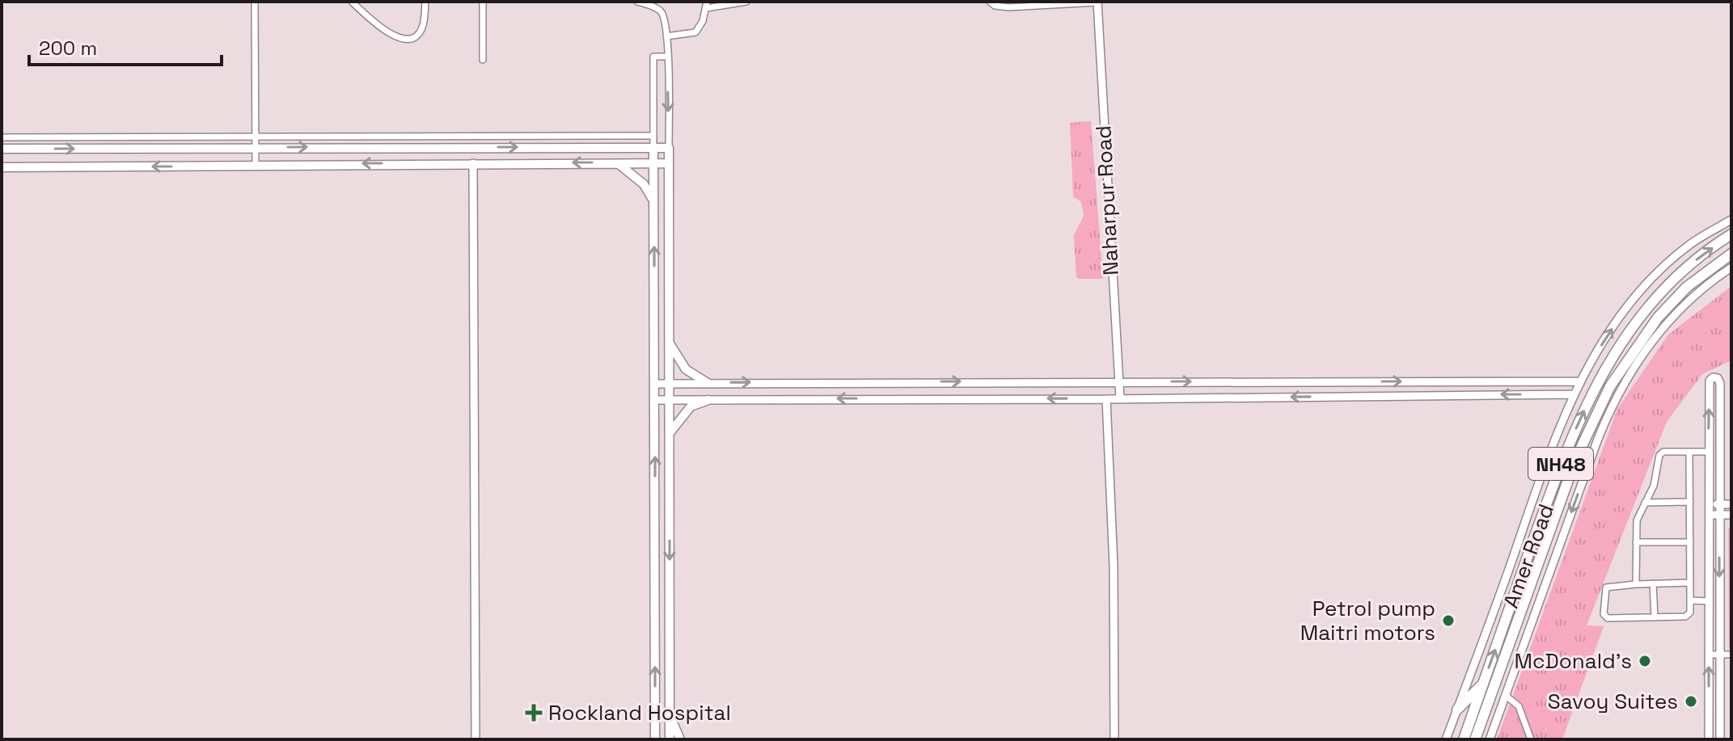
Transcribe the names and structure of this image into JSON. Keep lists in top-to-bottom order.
{
  "streets": {
    "highway": ["NH48", "Amer Road"],
    "street": ["Naharpur Road"]
  },
  "places": {
    "other": ["Petrol pump Maitri motors", "McDonald's", "Savoy Suites"],
    "health": ["Rockland Hospital"]
  },
  "scale_bar": "200 m"
}
